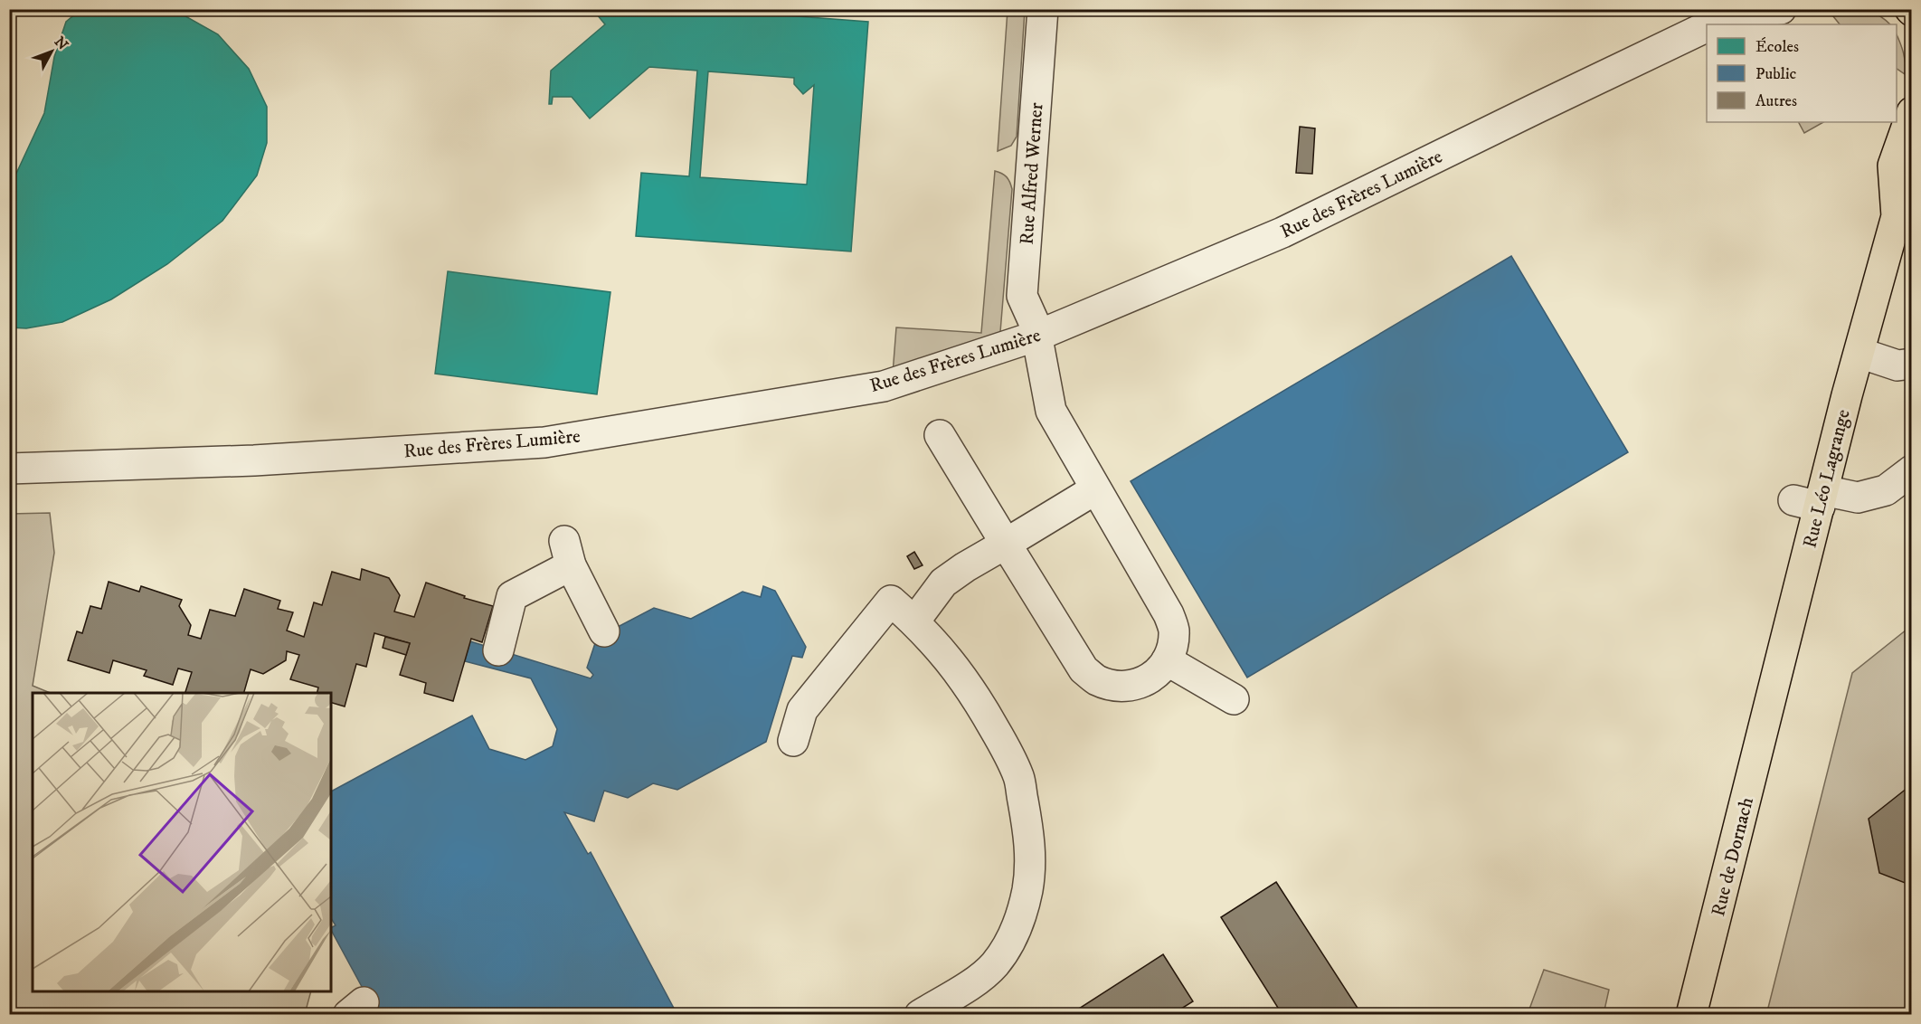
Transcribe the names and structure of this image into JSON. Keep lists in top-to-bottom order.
{
  "streets": {
    "main road": ["Rue Léo Lagrange", "Rue de Dornach"],
    "street": ["Rue Alfred Werner", "Rue des Frères Lumière"]
  },
  "crossings": [
    ["Rue Alfred Werner", "Rue des Frères Lumière"],
    ["Rue Léo Lagrange", "Rue de Dornach"]
  ],
  "legend": ["Écoles", "Public", "Autres"],
  "north": "top right"
}
